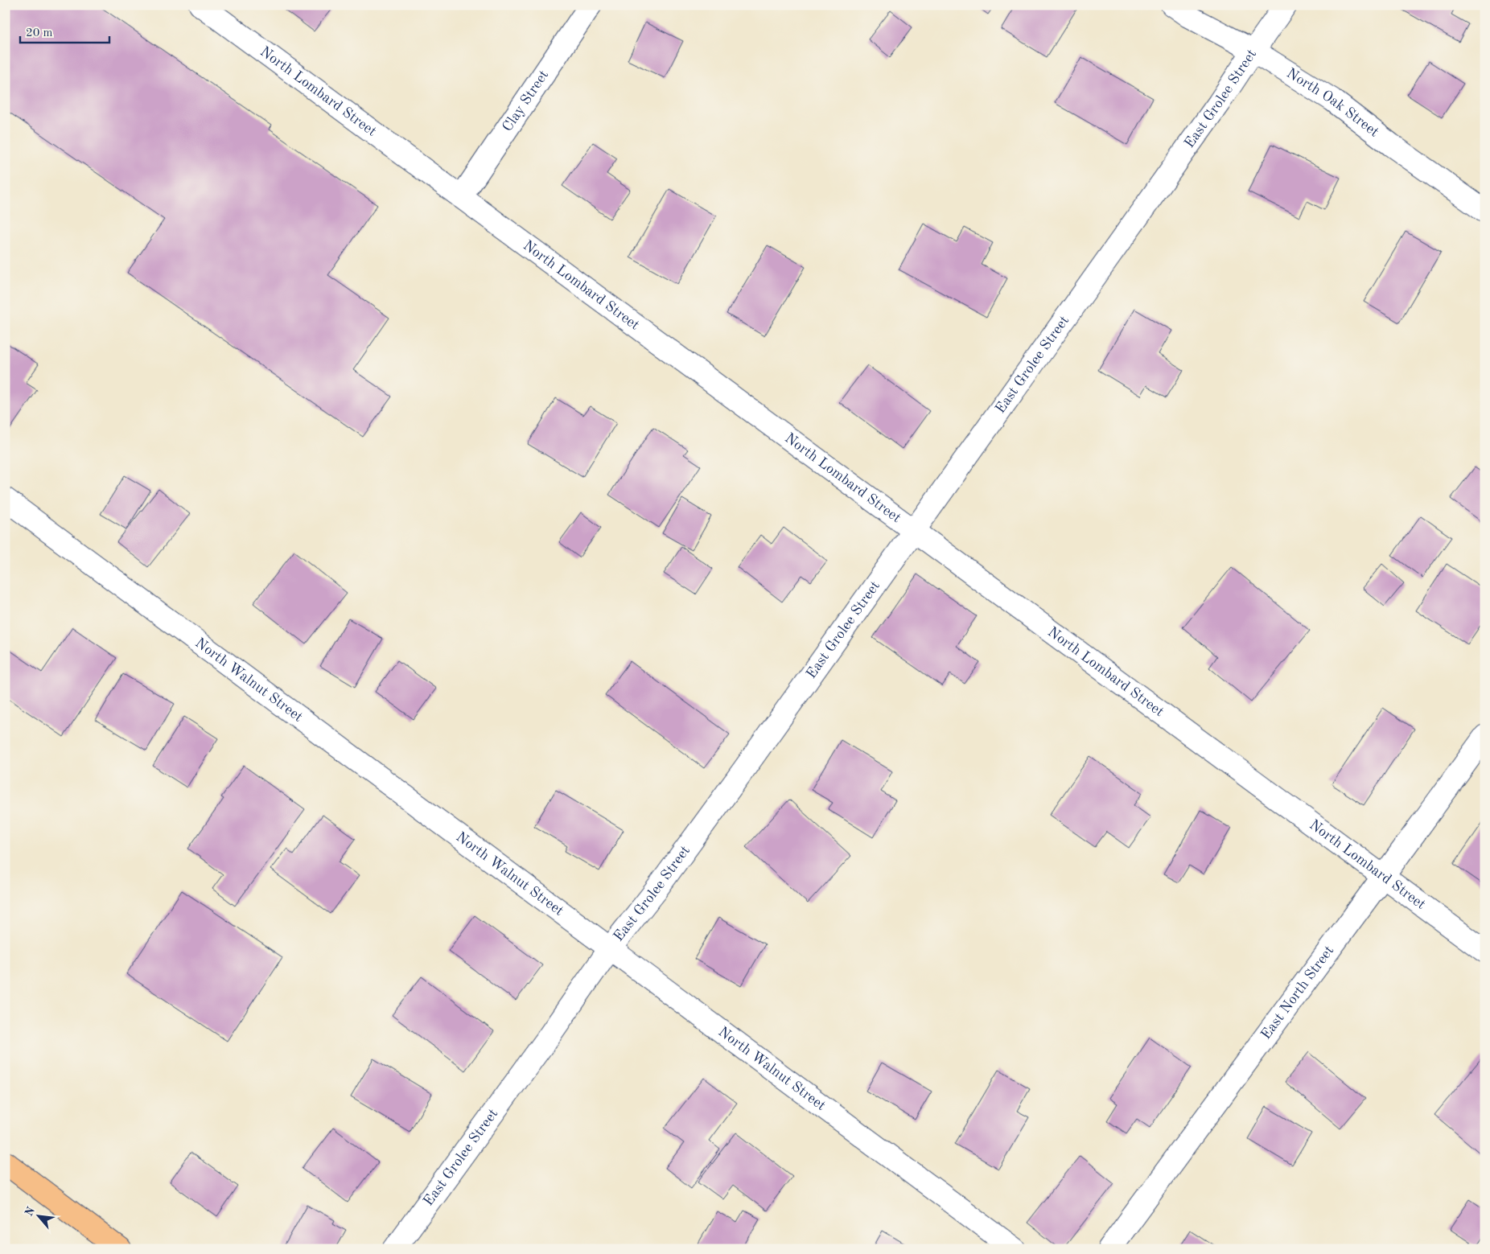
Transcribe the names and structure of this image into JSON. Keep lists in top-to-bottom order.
{
  "streets": {
    "street": [
      "North Lombard Street",
      "East Grolee Street",
      "Clay Street",
      "North Oak Street",
      "North Walnut Street",
      "East North Street"
    ]
  },
  "crossings": [
    ["North Lombard Street", "East Grolee Street"],
    ["North Lombard Street", "Clay Street"],
    ["North Lombard Street", "East North Street"],
    ["East Grolee Street", "North Oak Street"],
    ["East Grolee Street", "North Walnut Street"]
  ],
  "scale_bar": "20 m",
  "north": "top left"
}
